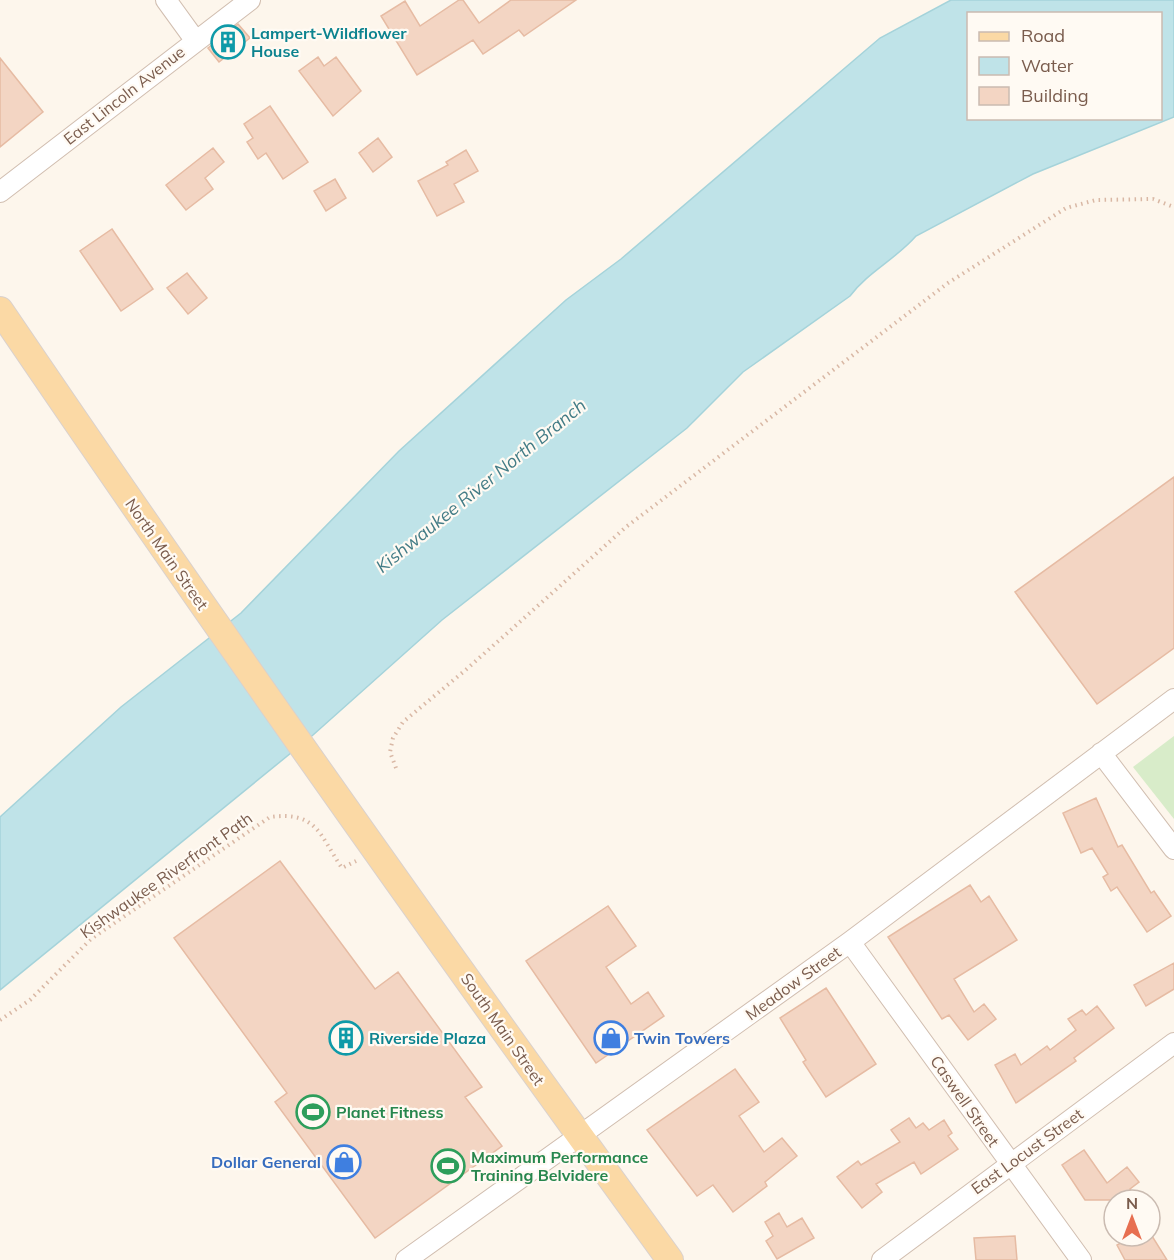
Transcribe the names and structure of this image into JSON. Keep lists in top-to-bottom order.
{
  "streets": {
    "main road": ["North Main Street", "South Main Street"],
    "street": [
      "East Lincoln Avenue",
      "Meadow Street",
      "Caswell Street",
      "East Locust Street"
    ],
    "path": ["Kishwaukee Riverfront Path"]
  },
  "crossings": [
    ["North Main Street", "South Main Street"],
    ["Kishwaukee Riverfront Path", "South Main Street"],
    ["Meadow Street", "South Main Street"],
    ["Meadow Street", "Caswell Street"],
    ["Caswell Street", "East Locust Street"]
  ],
  "water": ["Kishwaukee River North Branch"],
  "places": {
    "building": ["Lampert-Wildflower House", "Riverside Plaza"],
    "shop": ["Twin Towers", "Dollar General"],
    "sports": ["Planet Fitness", "Maximum Performance Training Belvidere"]
  },
  "legend": ["Road", "Water", "Building"],
  "north": "top"
}
